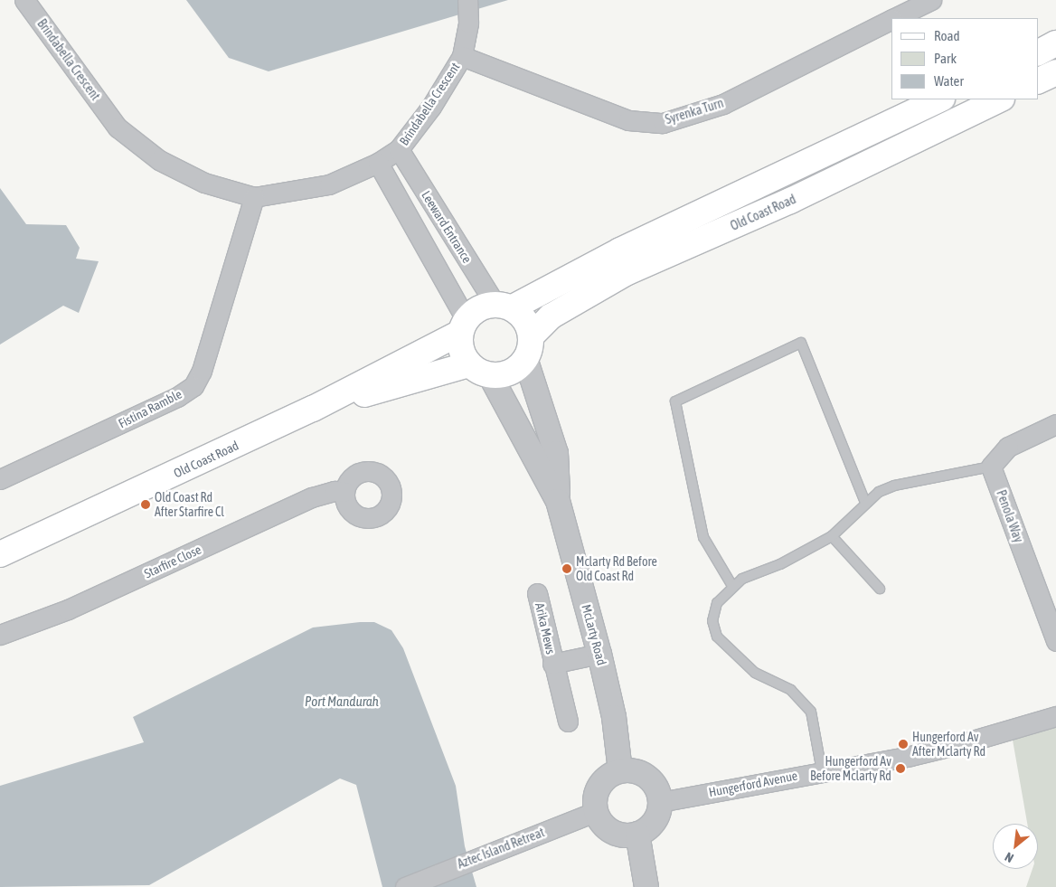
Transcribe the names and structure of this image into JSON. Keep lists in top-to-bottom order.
{
  "streets": {
    "main road": ["Old Coast Road"],
    "street": [
      "Brindabella Crescent",
      "Syrenka Turn",
      "Leeward Entrance",
      "Fistina Ramble",
      "Penola Way",
      "Starfire Close",
      "Arika Mews",
      "McLarty Road",
      "Hungerford Avenue",
      "Aztec Island Retreat"
    ]
  },
  "crossings": [
    ["Brindabella Crescent", "Syrenka Turn"],
    ["Brindabella Crescent", "Leeward Entrance"],
    ["Brindabella Crescent", "Fistina Ramble"],
    ["Old Coast Road", "Leeward Entrance"],
    ["Old Coast Road", "McLarty Road"],
    ["Leeward Entrance", "McLarty Road"],
    ["Arika Mews", "McLarty Road"],
    ["McLarty Road", "Hungerford Avenue"],
    ["McLarty Road", "Aztec Island Retreat"],
    ["Hungerford Avenue", "Aztec Island Retreat"]
  ],
  "water": ["Port Mandurah"],
  "places": [
    "Old Coast Rd After Starfire Cl",
    "Mclarty Rd Before Old Coast Rd",
    "Hungerford Av After Mclarty Rd",
    "Hungerford Av Before Mclarty Rd"
  ],
  "legend": ["Road", "Park", "Water"],
  "north": "bottom left"
}
